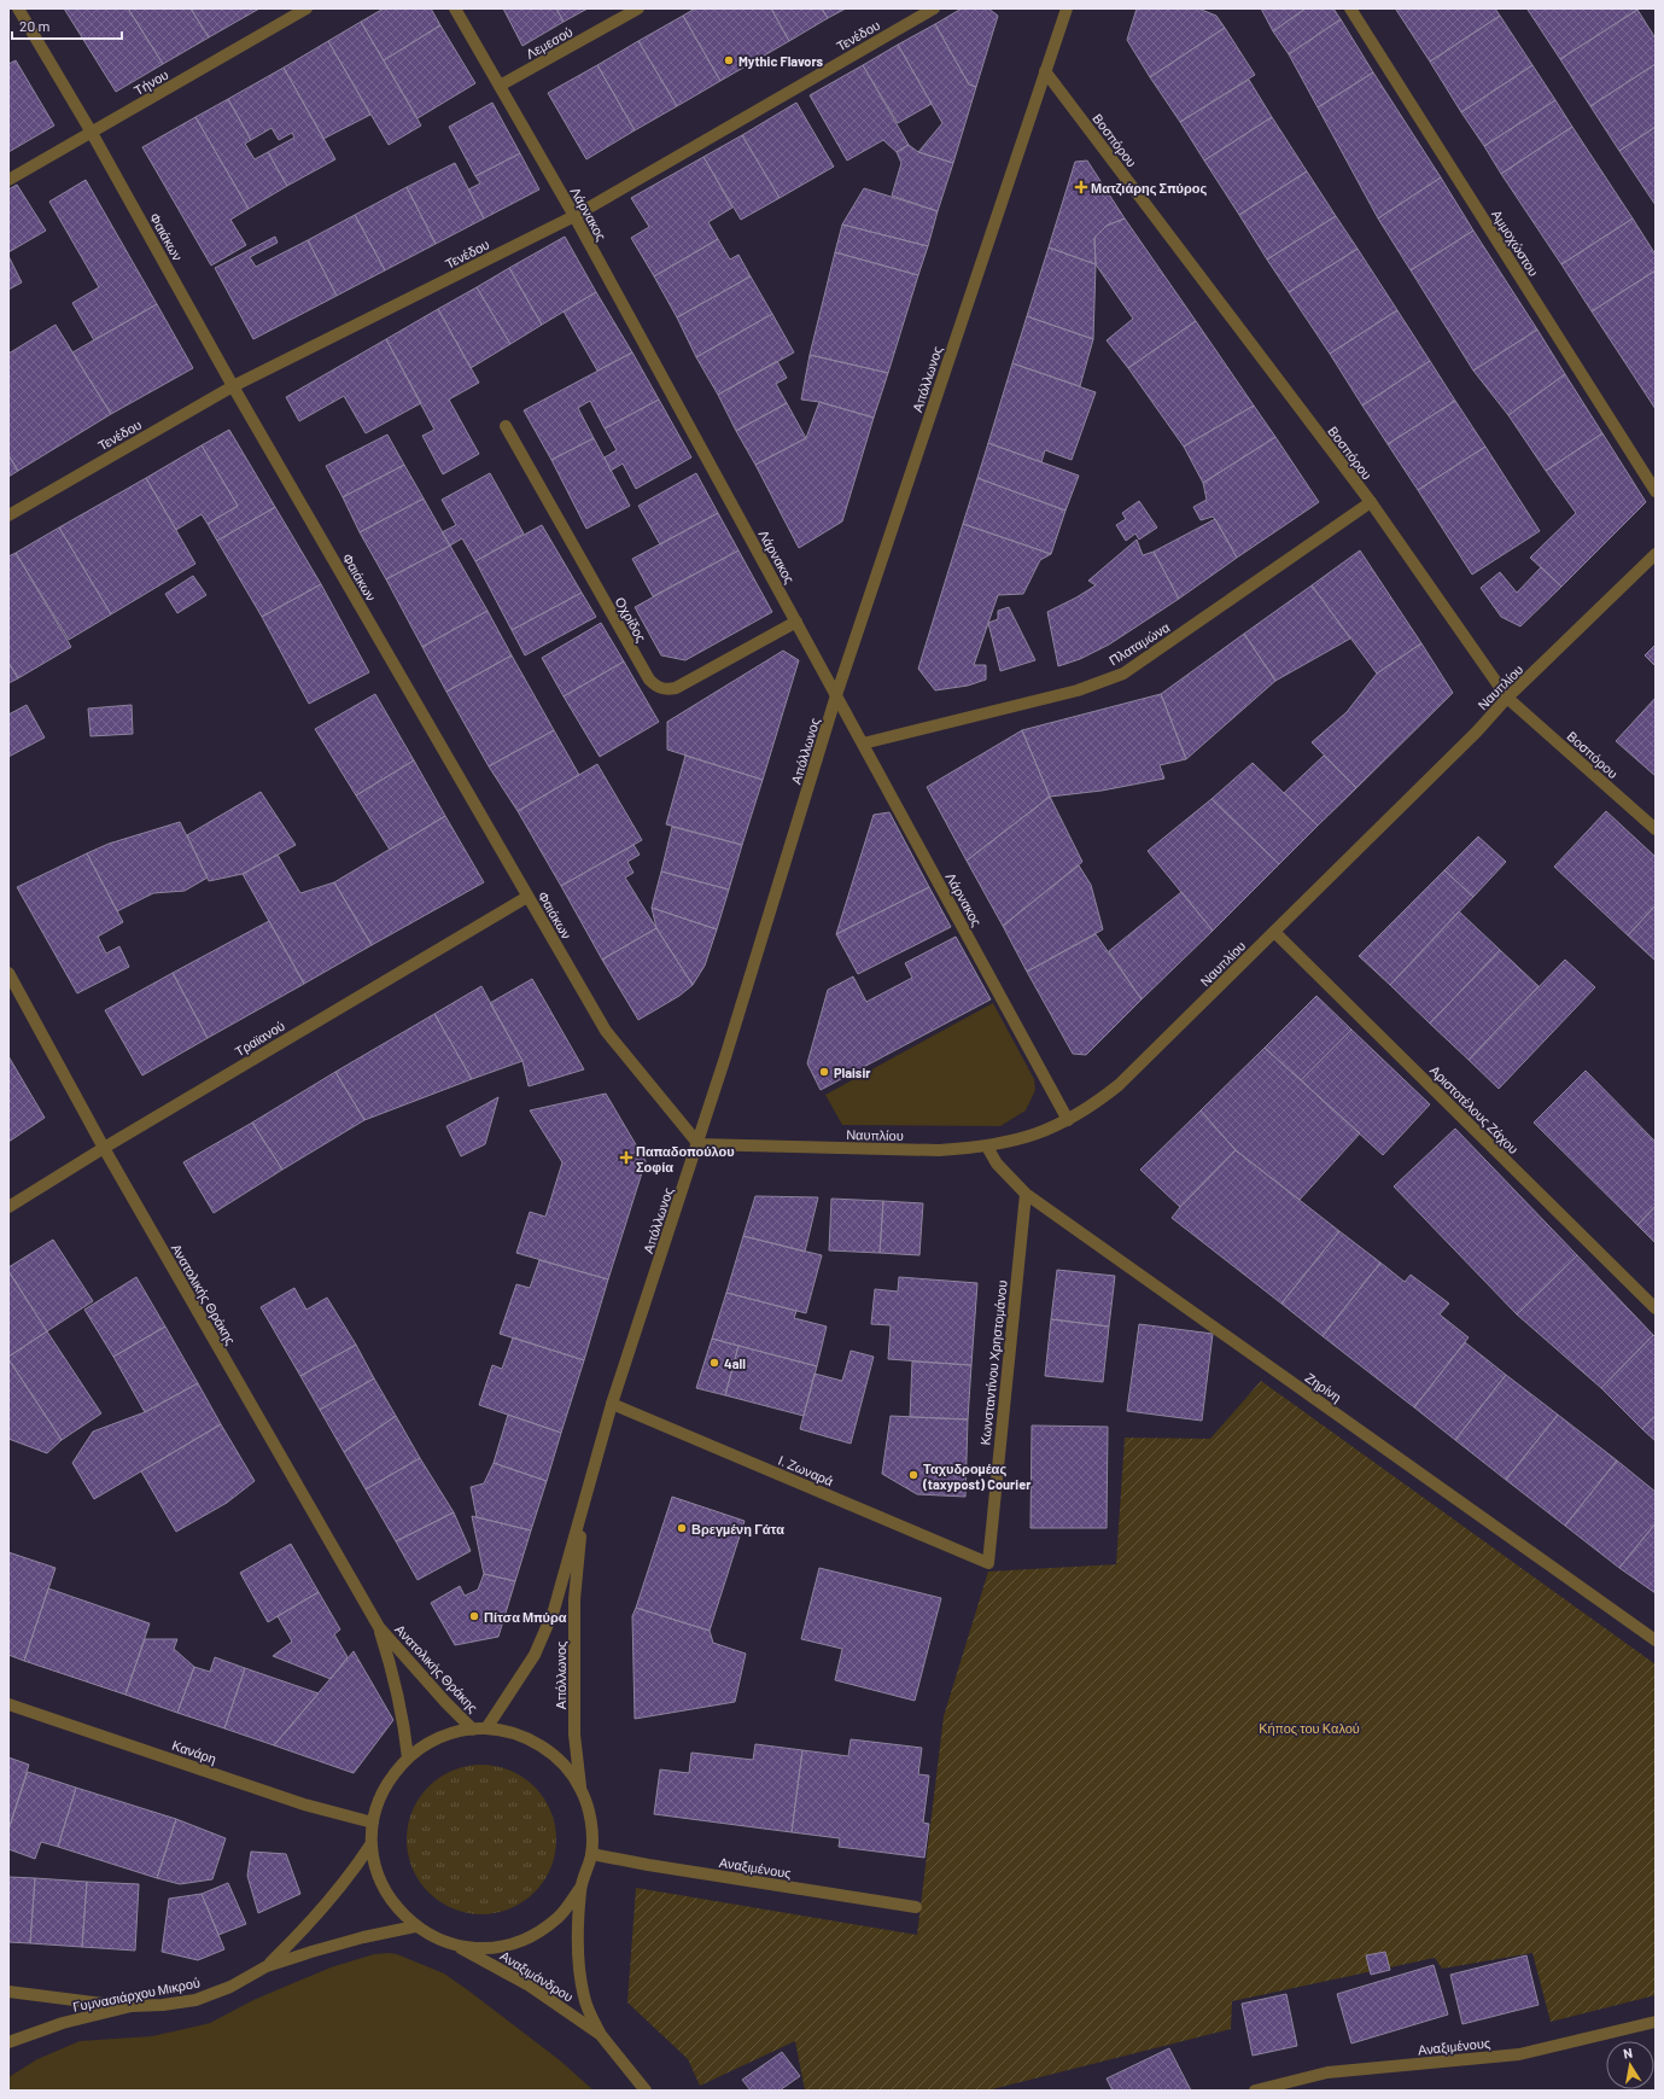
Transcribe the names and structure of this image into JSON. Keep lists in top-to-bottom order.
{
  "streets": {
    "street": [
      "Τενέδου",
      "Λεμεσού",
      "Τήνου",
      "Βοσπόρου",
      "Λάρνακος",
      "Φαιάκων",
      "Αμμοχώστου",
      "Απόλλωνος",
      "Οχρίδος",
      "Πλαταμώνα",
      "Ναυπλίου",
      "Τραϊανού",
      "Αριστοτέλους Ζάχου",
      "Ανατολικής Θράκης",
      "Κωνσταντίνου Χρηστομάνου",
      "Ζηρίνη",
      "Ι. Ζωναρά",
      "Κανάρη",
      "Αναξιμένους",
      "Αναξιμάνδρου",
      "Γυμνασιάρχου Μικρού"
    ]
  },
  "crossings": [
    ["Τενέδου", "Λάρνακος"],
    ["Τενέδου", "Φαιάκων"],
    ["Λεμεσού", "Λάρνακος"],
    ["Τήνου", "Φαιάκων"],
    ["Βοσπόρου", "Απόλλωνος"],
    ["Βοσπόρου", "Πλαταμώνα"],
    ["Βοσπόρου", "Ναυπλίου"],
    ["Λάρνακος", "Απόλλωνος"],
    ["Λάρνακος", "Οχρίδος"],
    ["Λάρνακος", "Πλαταμώνα"],
    ["Λάρνακος", "Ναυπλίου"],
    ["Φαιάκων", "Απόλλωνος"],
    ["Φαιάκων", "Ναυπλίου"],
    ["Φαιάκων", "Τραϊανού"],
    ["Απόλλωνος", "Ναυπλίου"],
    ["Απόλλωνος", "Ι. Ζωναρά"],
    ["Ναυπλίου", "Αριστοτέλους Ζάχου"],
    ["Ναυπλίου", "Ζηρίνη"],
    ["Τραϊανού", "Ανατολικής Θράκης"],
    ["Κωνσταντίνου Χρηστομάνου", "Ζηρίνη"],
    ["Κωνσταντίνου Χρηστομάνου", "Ι. Ζωναρά"]
  ],
  "parks": ["Κήπος του Καλού"],
  "places": {
    "other": [
      "Mythic Flavors",
      "Plaisir",
      "4all",
      "Ταχυδρομέας (taxypost) Courier",
      "Βρεγμένη Γάτα",
      "Πίτσα Μπύρα"
    ],
    "health": ["Ματζιάρης Σπύρος", "Παπαδοπούλου Σοφία"]
  },
  "scale_bar": "20 m",
  "north": "top"
}
